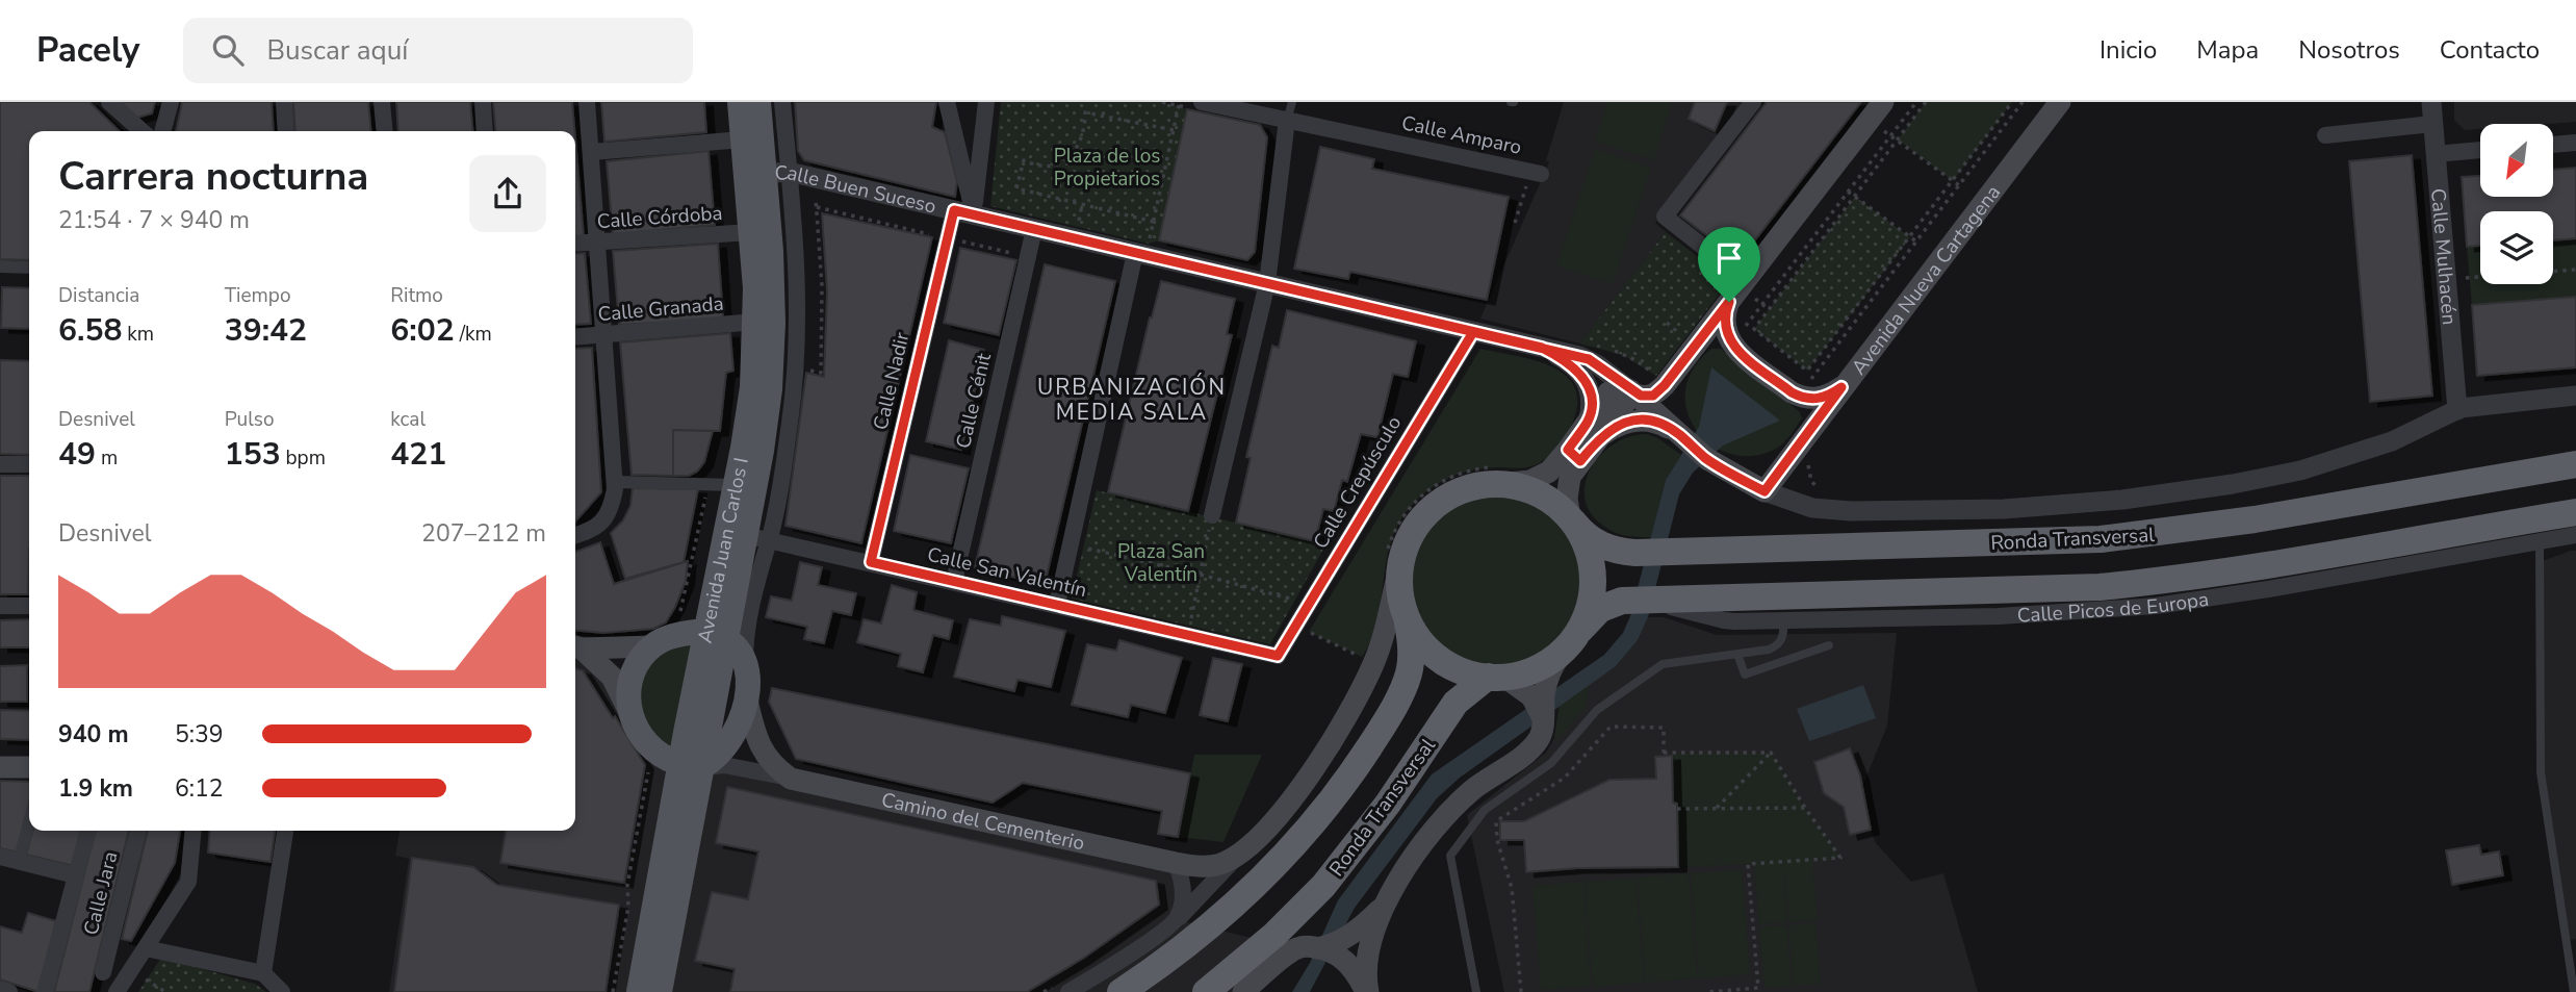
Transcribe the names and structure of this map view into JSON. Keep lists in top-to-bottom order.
{
  "streets": {
    "highway": ["Ronda Transversal"],
    "main road": ["Avenida Nueva Cartagena", "Avenida Juan Carlos I", "Camino del Cementerio"],
    "street": [
      "Calle Amparo",
      "Calle Buen Suceso",
      "Calle Córdoba",
      "Calle Mulhacén",
      "Calle Granada",
      "Calle Nadir",
      "Calle Cénit",
      "Calle Crepúsculo",
      "Calle San Valentín",
      "Calle Picos de Europa",
      "Calle Jara"
    ]
  },
  "crossings": [
    ["Calle Buen Suceso", "Calle Nadir"],
    ["Calle Buen Suceso", "Calle Cénit"],
    ["Calle Buen Suceso", "Calle Crepúsculo"],
    ["Calle Buen Suceso", "Avenida Juan Carlos I"],
    ["Calle Córdoba", "Avenida Juan Carlos I"],
    ["Calle Granada", "Avenida Juan Carlos I"],
    ["Calle Nadir", "Calle San Valentín"],
    ["Calle Cénit", "Calle San Valentín"],
    ["Calle Crepúsculo", "Calle San Valentín"],
    ["Avenida Juan Carlos I", "Calle San Valentín"],
    ["Avenida Juan Carlos I", "Camino del Cementerio"]
  ],
  "districts": ["URBANIZACIÓN MEDIA SALA"],
  "parks": ["Plaza de los Propietarios", "Plaza San Valentín"],
  "north": "bottom left",
  "page": {
    "header": "Pacely",
    "search": "Buscar aquí",
    "nav": [
      "Inicio",
      "Mapa",
      "Nosotros",
      "Contacto"
    ],
    "heading": ["Carrera nocturna", "21:54 · 7 × 940 m"],
    "stats": [
      ["Distancia", "6.58 km"],
      ["Tiempo", "39:42"],
      ["Ritmo", "6:02 /km"],
      ["Desnivel", "49 m"],
      ["Pulso", "153 bpm"],
      ["kcal", "421"]
    ],
    "chart": ["Desnivel", "207–212 m"],
    "list": [
      {
        "name": "940 m",
        "note": "5:39"
      },
      {
        "name": "1.9 km",
        "note": "6:12"
      }
    ]
  }
}
